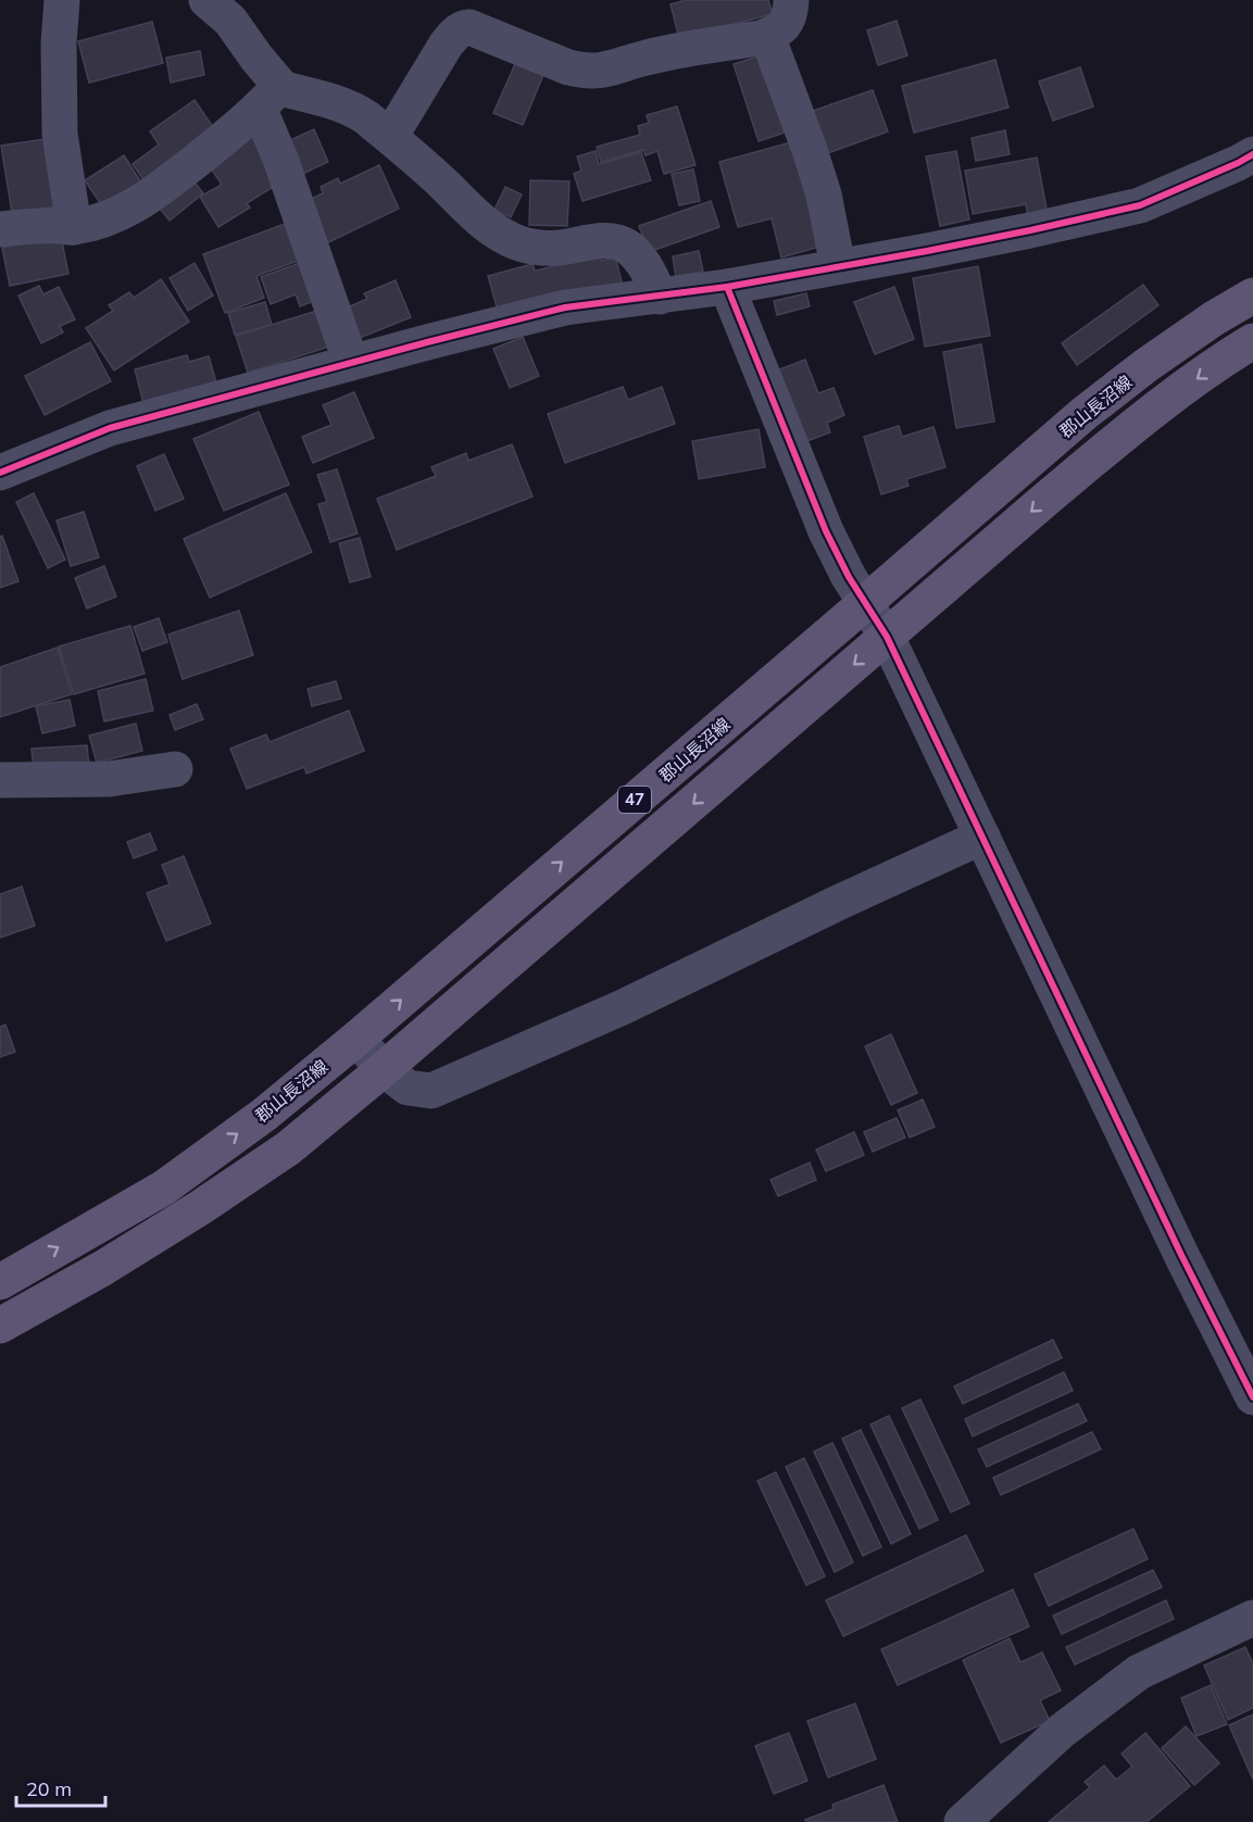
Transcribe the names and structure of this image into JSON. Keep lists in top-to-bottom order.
{
  "streets": {
    "main road": ["郡山長沼線", "47"]
  },
  "scale_bar": "20 m"
}
